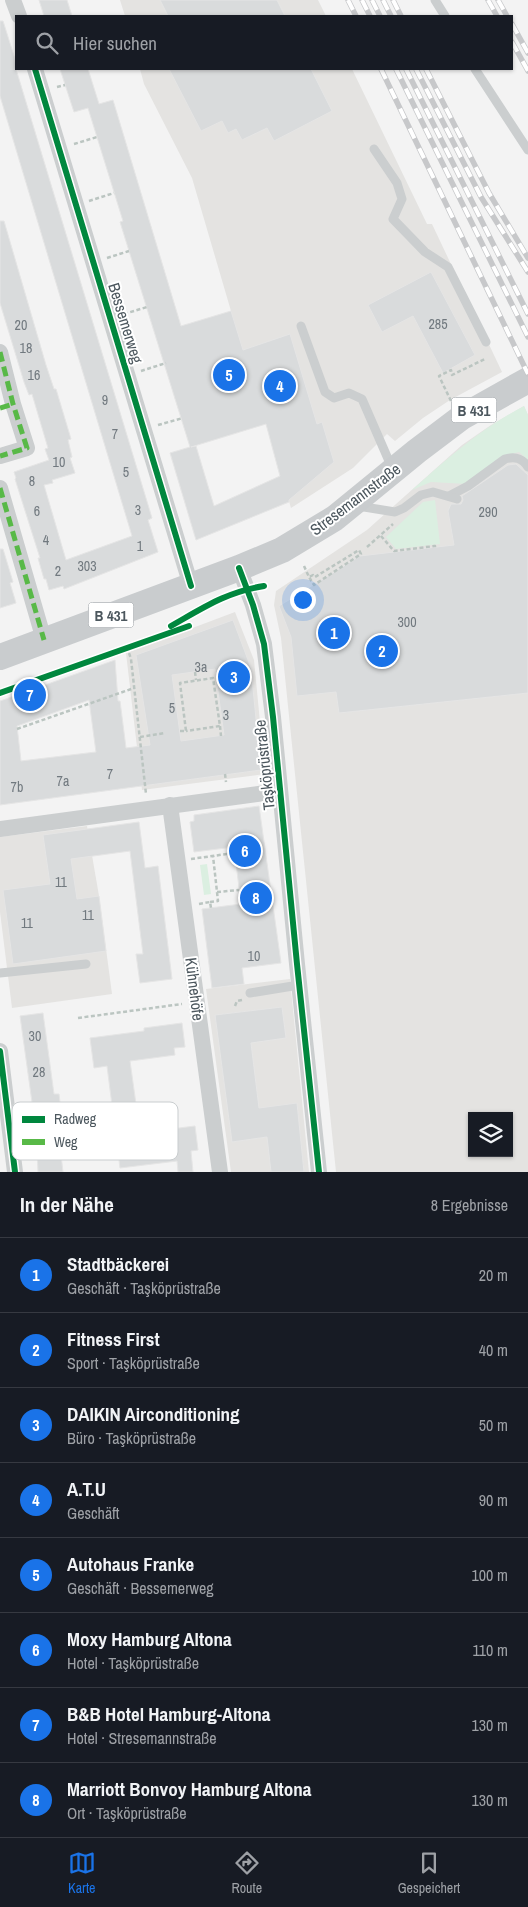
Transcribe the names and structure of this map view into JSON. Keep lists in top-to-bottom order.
{
  "streets": {
    "main road": ["B 431", "Stresemannstraße"],
    "street": ["Bessemerweg", "Taşköprüstraße", "Kühnehöfe"]
  },
  "crossings": [
    ["Bessemerweg", "Stresemannstraße"],
    ["Stresemannstraße", "Taşköprüstraße"]
  ],
  "house_numbers": [
    "285",
    "20",
    "18",
    "16",
    "9",
    "7",
    "10",
    "5",
    "8",
    "3",
    "6",
    "290",
    "4",
    "1",
    "303",
    "2",
    "300",
    "3a",
    "5",
    "3",
    "7",
    "7a",
    "7b",
    "11",
    "11",
    "11",
    "10",
    "30",
    "28"
  ],
  "legend": ["Radweg", "Weg"],
  "page": {
    "search": "Hier suchen",
    "pins": [
      "5",
      "4",
      "1",
      "2",
      "3",
      "7",
      "6",
      "8"
    ],
    "heading": ["In der Nähe", "8 Ergebnisse"],
    "list": [
      {
        "mark": "1",
        "name": "Stadtbäckerei",
        "note": "Geschäft · Taşköprüstraße",
        "value": "20 m"
      },
      {
        "mark": "2",
        "name": "Fitness First",
        "note": "Sport · Taşköprüstraße",
        "value": "40 m"
      },
      {
        "mark": "3",
        "name": "DAIKIN Airconditioning",
        "note": "Büro · Taşköprüstraße",
        "value": "50 m"
      },
      {
        "mark": "4",
        "name": "A.T.U",
        "note": "Geschäft",
        "value": "90 m"
      },
      {
        "mark": "5",
        "name": "Autohaus Franke",
        "note": "Geschäft · Bessemerweg",
        "value": "100 m"
      },
      {
        "mark": "6",
        "name": "Moxy Hamburg Altona",
        "note": "Hotel · Taşköprüstraße",
        "value": "110 m"
      },
      {
        "mark": "7",
        "name": "B&B Hotel Hamburg-Altona",
        "note": "Hotel · Stresemannstraße",
        "value": "130 m"
      },
      {
        "mark": "8",
        "name": "Marriott Bonvoy Hamburg Altona",
        "note": "Ort · Taşköprüstraße",
        "value": "130 m"
      }
    ],
    "nav": ["Karte", "Route", "Gespeichert"]
  }
}
